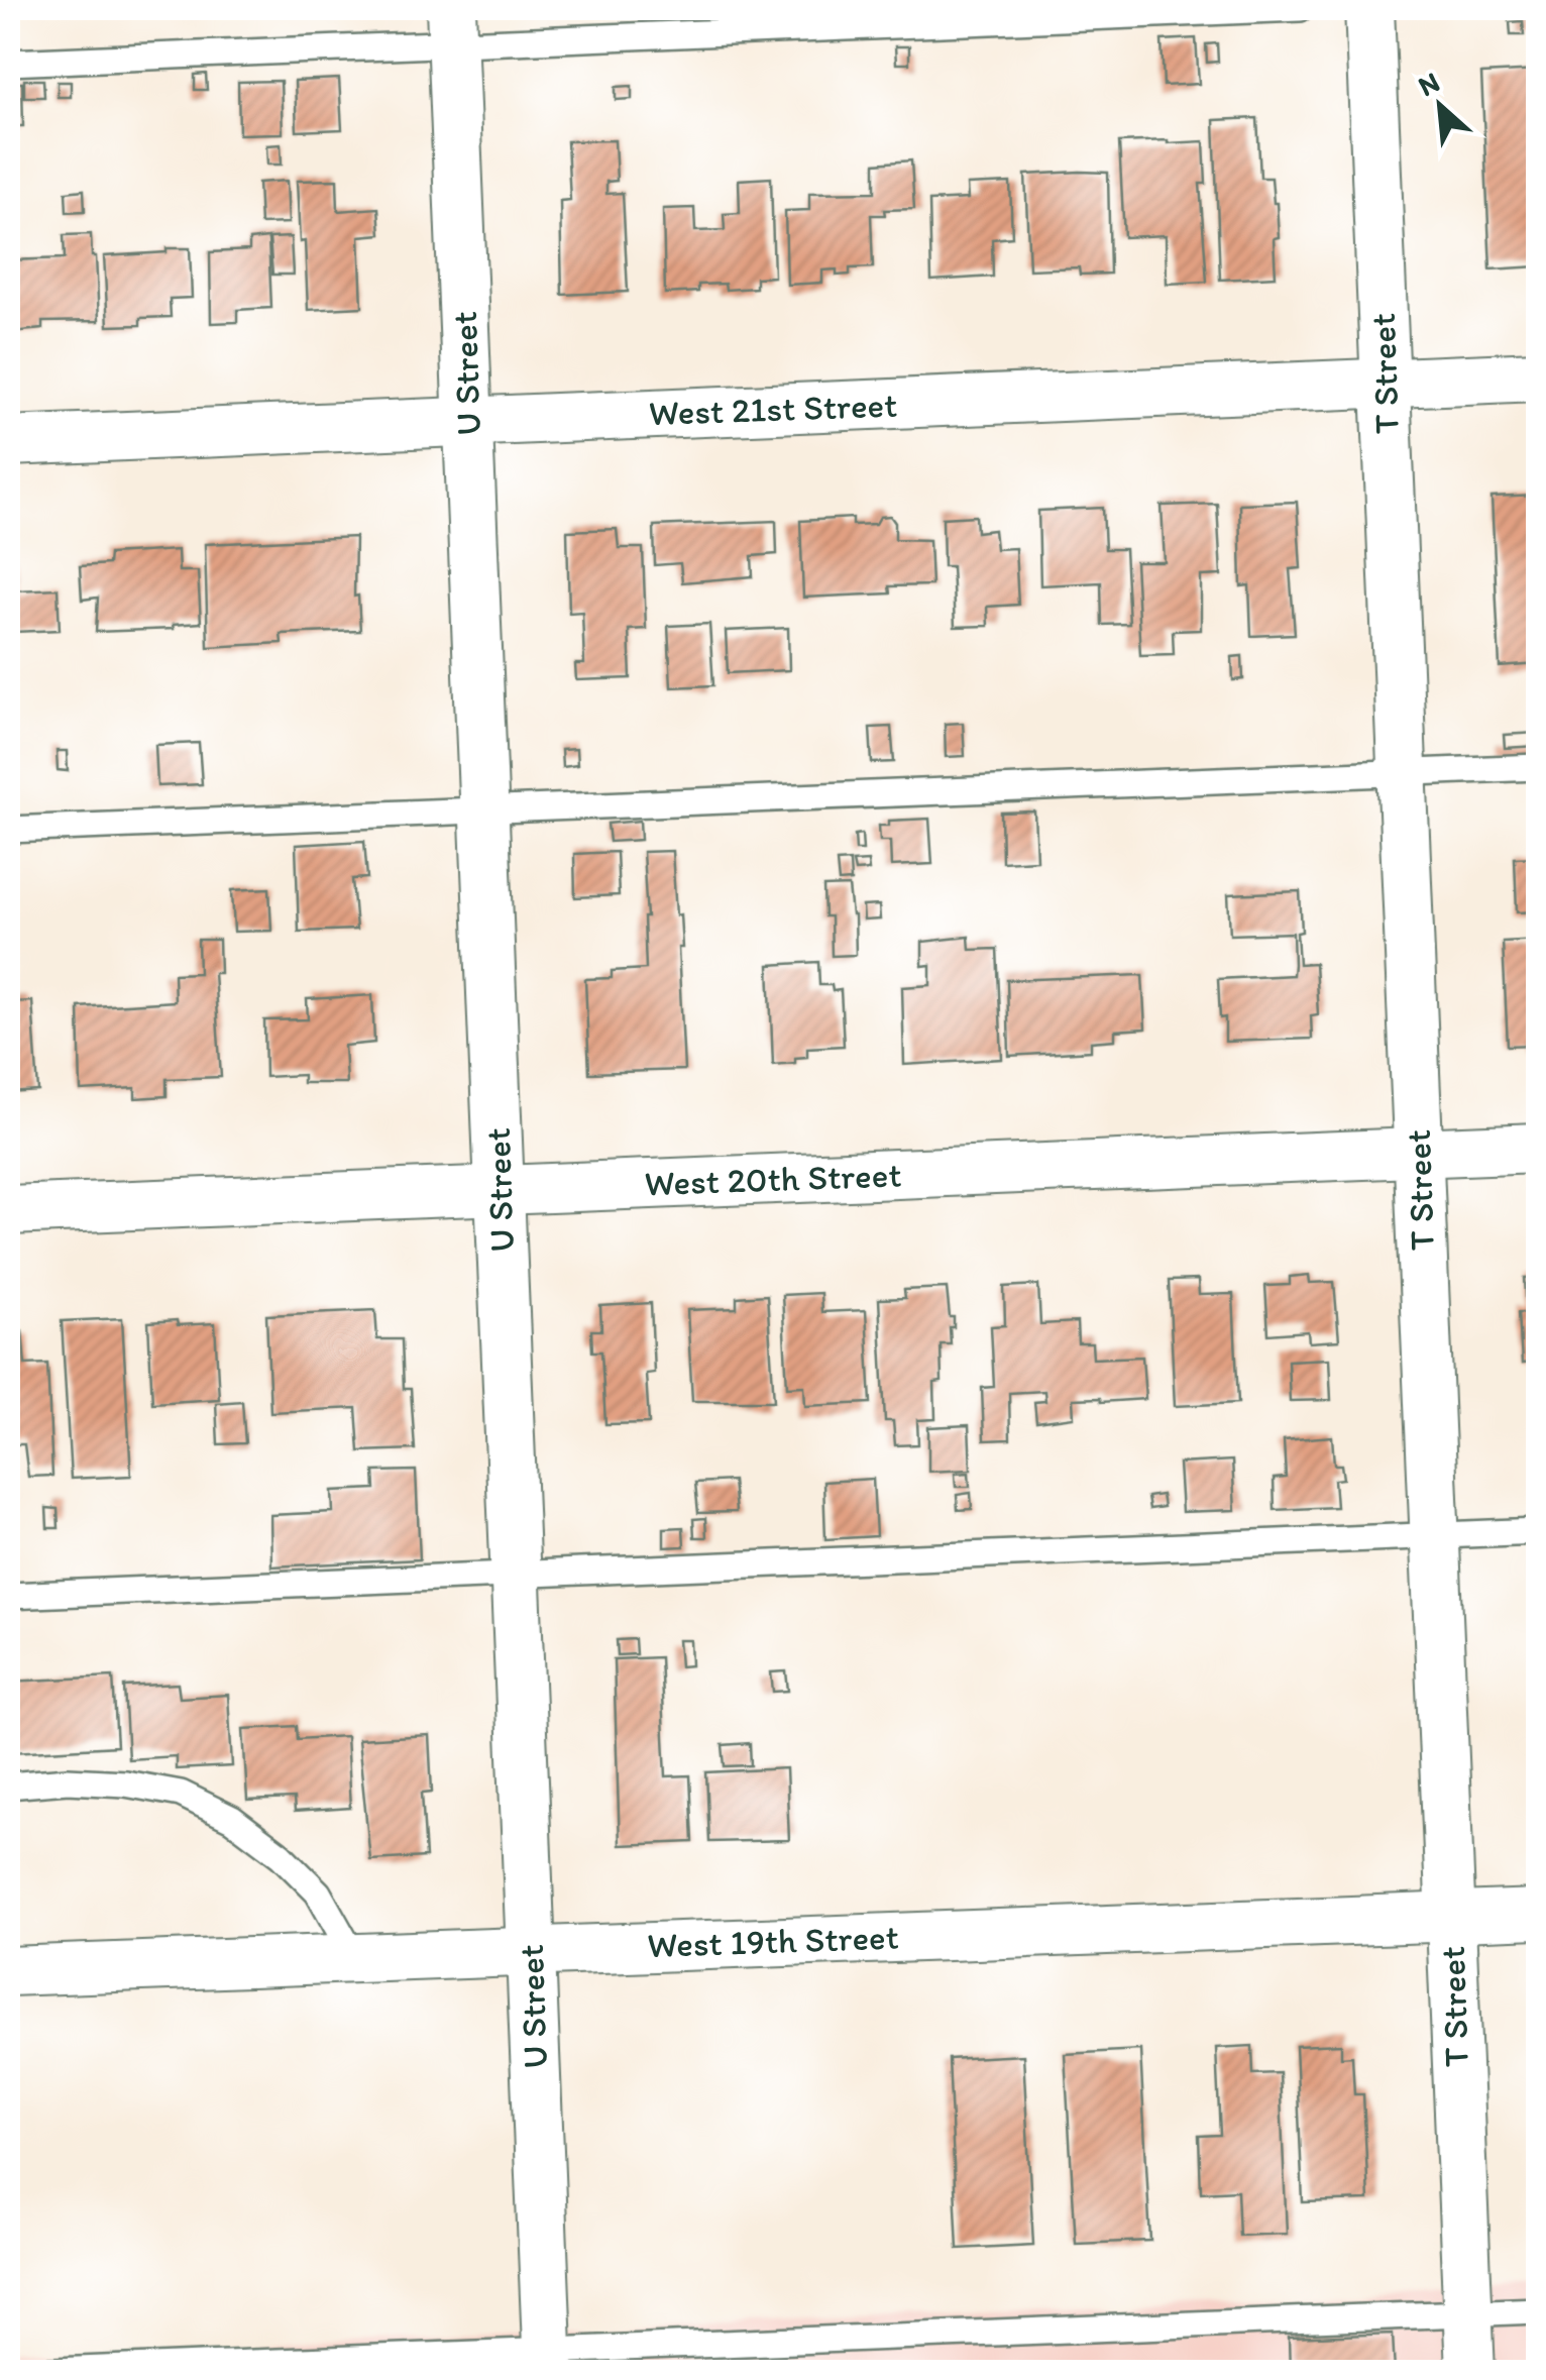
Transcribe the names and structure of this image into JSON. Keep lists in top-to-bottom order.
{
  "streets": {
    "street": [
      "U Street",
      "T Street",
      "West 21st Street",
      "West 20th Street",
      "West 19th Street"
    ]
  },
  "crossings": [
    ["U Street", "West 21st Street"],
    ["U Street", "West 20th Street"],
    ["U Street", "West 19th Street"],
    ["T Street", "West 21st Street"],
    ["T Street", "West 20th Street"],
    ["T Street", "West 19th Street"]
  ],
  "north": "top left"
}
